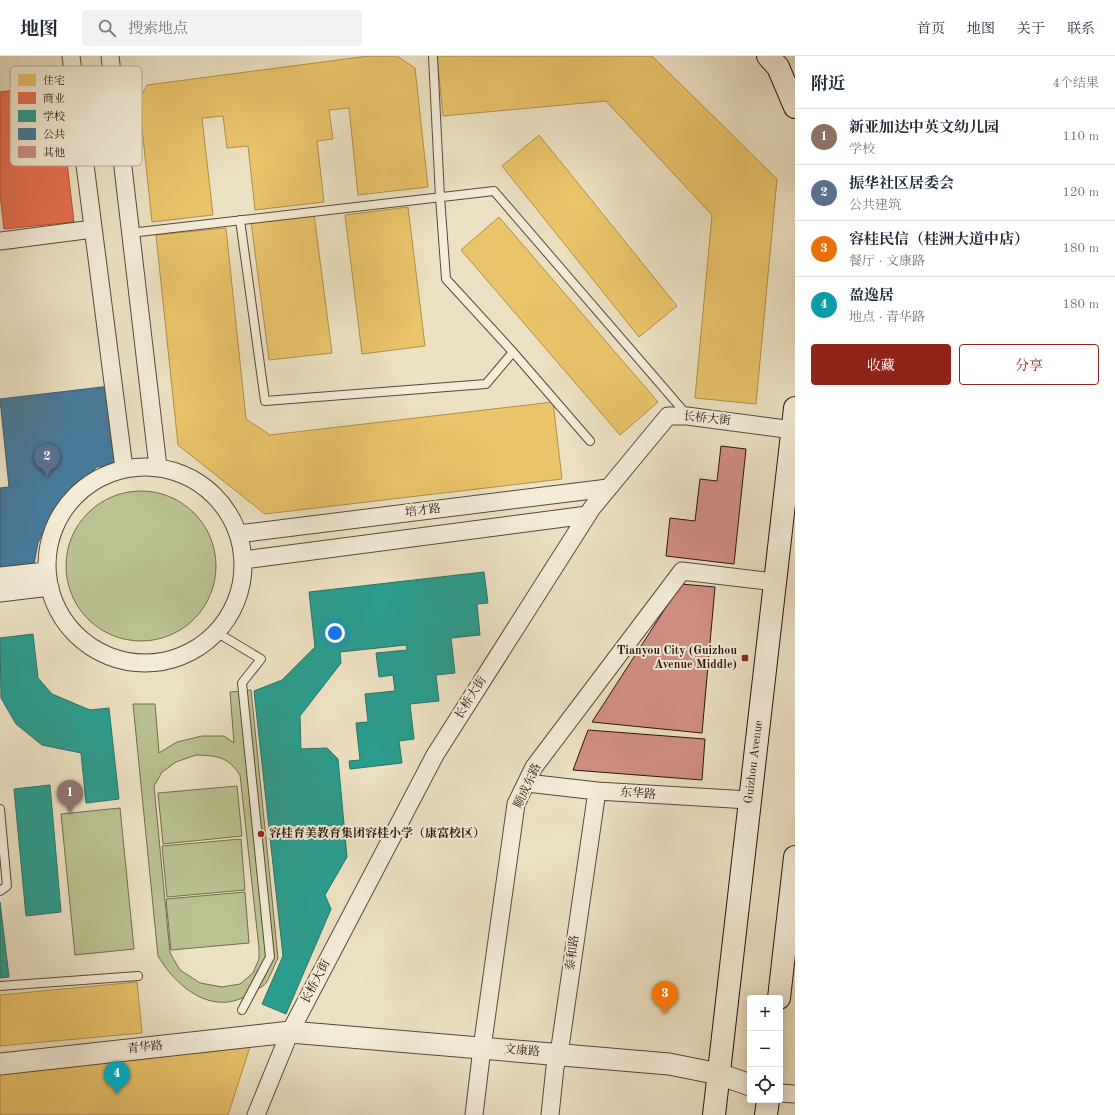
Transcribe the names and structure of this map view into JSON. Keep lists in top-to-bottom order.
{
  "streets": {
    "main road": ["Guizhou Avenue"],
    "street": [
      "长桥大街",
      "培才路",
      "顺成东路",
      "东华路",
      "泰和路",
      "青华路",
      "文康路"
    ]
  },
  "crossings": [
    ["长桥大街", "培才路"],
    ["长桥大街", "Guizhou Avenue"],
    ["长桥大街", "青华路"],
    ["长桥大街", "文康路"],
    ["Guizhou Avenue", "顺成东路"],
    ["Guizhou Avenue", "东华路"],
    ["Guizhou Avenue", "文康路"],
    ["顺成东路", "东华路"],
    ["顺成东路", "文康路"],
    ["东华路", "泰和路"],
    ["泰和路", "文康路"],
    ["青华路", "文康路"]
  ],
  "places": {
    "transit": ["Tianyou City (Guizhou Avenue Middle)"],
    "other": ["容桂育美教育集团容桂小学（康富校区）"]
  },
  "legend": [
    "住宅",
    "商业",
    "学校",
    "公共",
    "其他"
  ],
  "page": {
    "header": "地图",
    "search": "搜索地点",
    "nav": [
      "首页",
      "地图",
      "关于",
      "联系"
    ],
    "heading": ["附近", "4个结果"],
    "list": [
      {
        "mark": "1",
        "name": "新亚加达中英文幼儿园",
        "note": "学校",
        "value": "110 m"
      },
      {
        "mark": "2",
        "name": "振华社区居委会",
        "note": "公共建筑",
        "value": "120 m"
      },
      {
        "mark": "3",
        "name": "容桂民信（桂洲大道中店）",
        "note": "餐厅 · 文康路",
        "value": "180 m"
      },
      {
        "mark": "4",
        "name": "盈逸居",
        "note": "地点 · 青华路",
        "value": "180 m"
      }
    ],
    "buttons": ["收藏", "分享"],
    "pins": [
      "2",
      "1",
      "3",
      "4"
    ],
    "map_buttons": ["+", "−"]
  }
}
